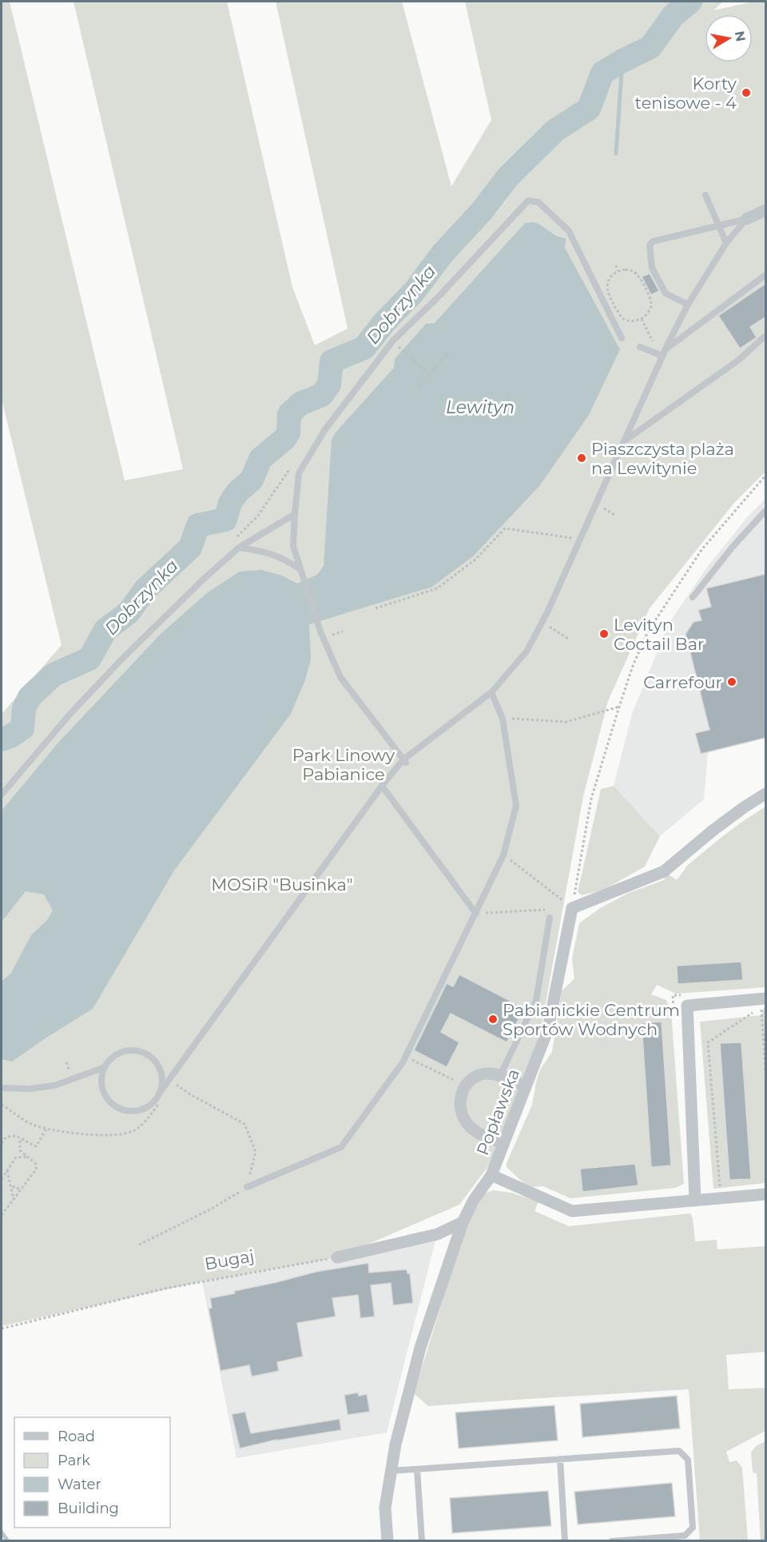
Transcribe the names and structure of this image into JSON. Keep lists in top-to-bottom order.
{
  "streets": {
    "street": ["Popławska"],
    "path": ["Bugaj"]
  },
  "water": ["Dobrzynka", "Lewityn"],
  "parks": ["Park Linowy Pabianice", "MOSiR \"Businka\""],
  "places": [
    "Korty tenisowe - 4",
    "Piaszczysta plaża na Lewitynie",
    "Levityn Coctail Bar",
    "Carrefour",
    "Pabianickie Centrum Sportów Wodnych"
  ],
  "legend": [
    "Road",
    "Park",
    "Water",
    "Building"
  ],
  "north": "right"
}
